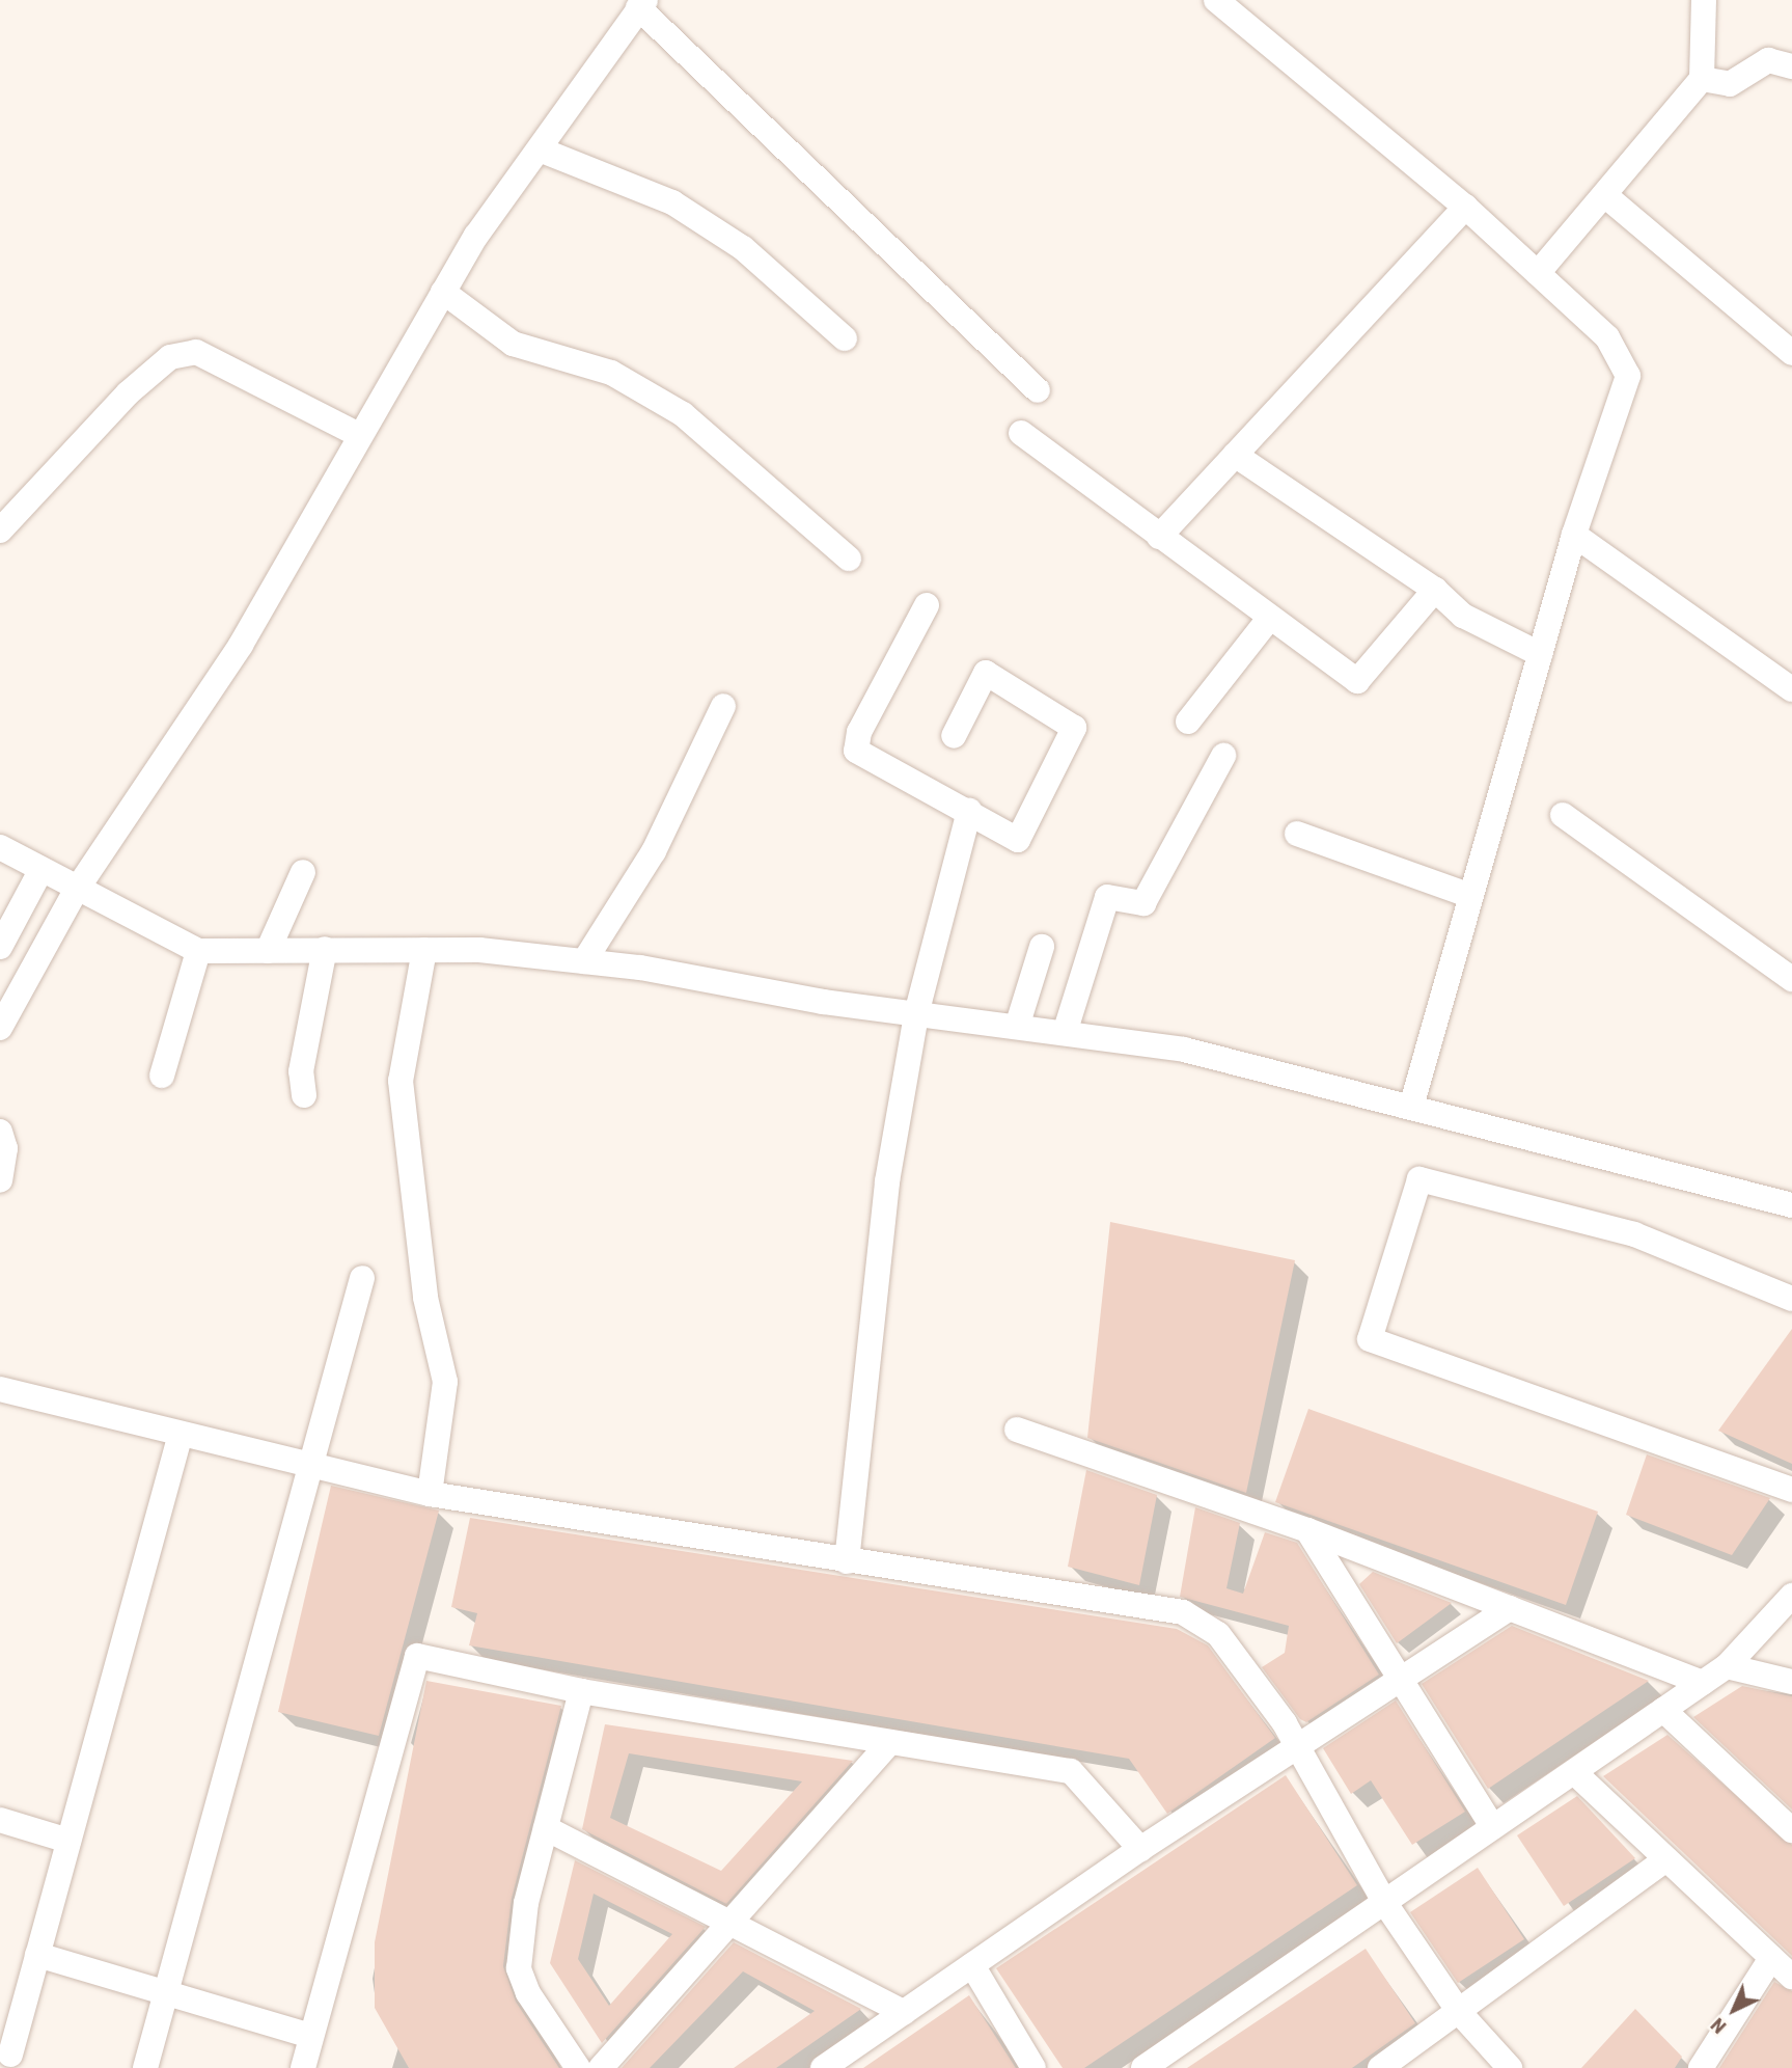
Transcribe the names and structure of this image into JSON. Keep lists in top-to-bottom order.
{
  "north": "bottom left"
}
